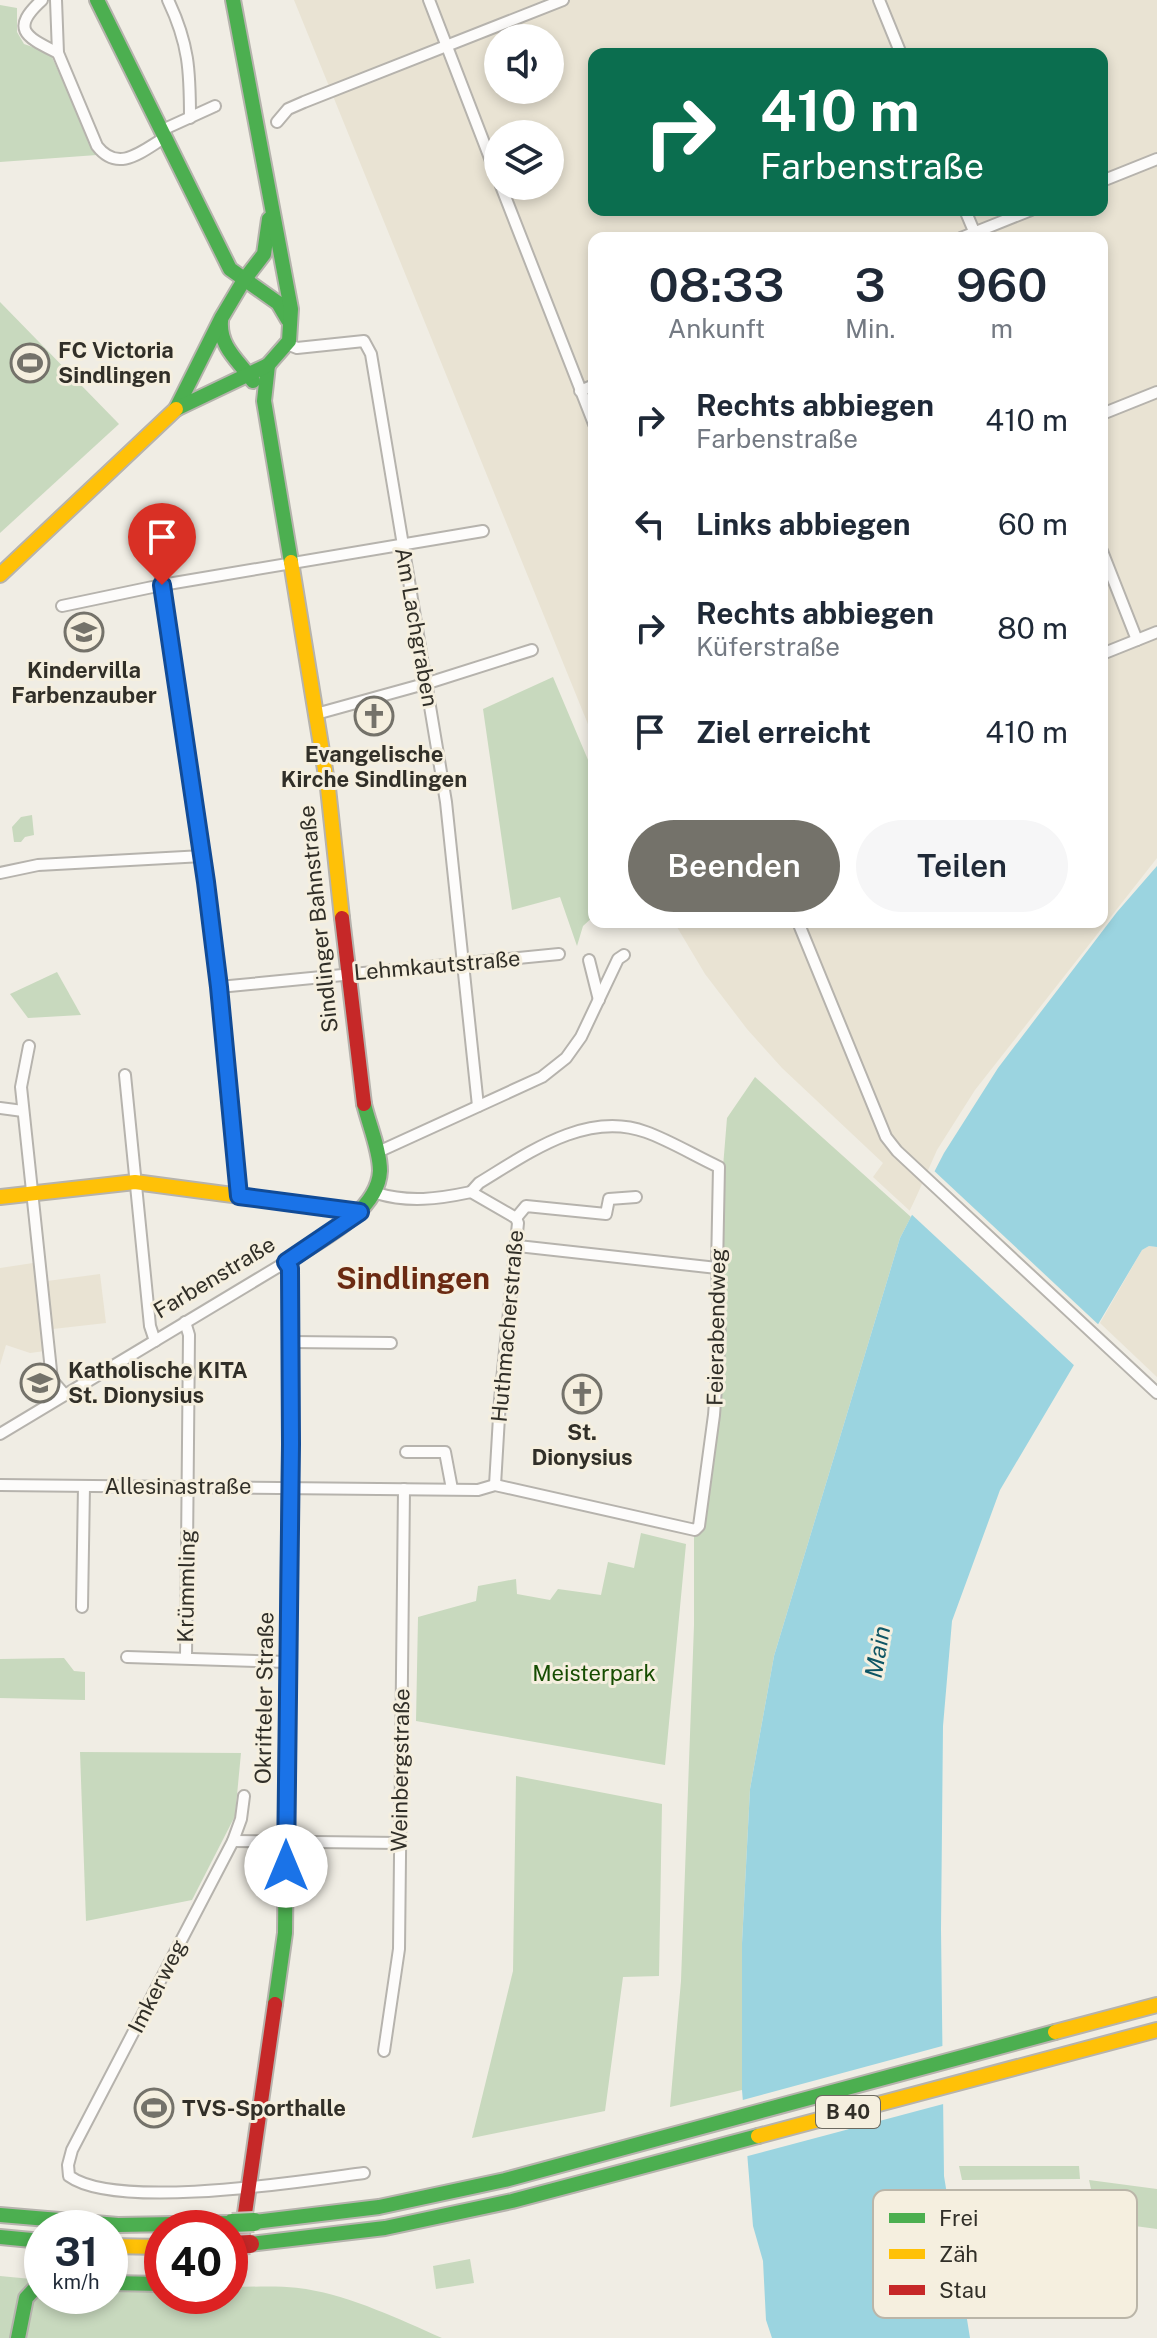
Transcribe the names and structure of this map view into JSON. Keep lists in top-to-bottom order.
{
  "streets": {
    "main road": [
      "Sindlinger Bahnstraße",
      "Farbenstraße",
      "Okrifteler Straße",
      "B 40"
    ],
    "street": [
      "Am Lachgraben",
      "Lehmkautstraße",
      "Huthmacherstraße",
      "Feierabendweg",
      "Allesinastraße",
      "Krümmling",
      "Weinbergstraße",
      "Imkerweg"
    ]
  },
  "crossings": [
    ["Am Lachgraben", "Sindlinger Bahnstraße"],
    ["Am Lachgraben", "Lehmkautstraße"],
    ["Sindlinger Bahnstraße", "Lehmkautstraße"],
    ["Farbenstraße", "Krümmling"],
    ["Farbenstraße", "Okrifteler Straße"],
    ["Huthmacherstraße", "Feierabendweg"],
    ["Huthmacherstraße", "Allesinastraße"],
    ["Feierabendweg", "Allesinastraße"],
    ["Allesinastraße", "Krümmling"],
    ["Allesinastraße", "Okrifteler Straße"],
    ["Allesinastraße", "Weinbergstraße"],
    ["Okrifteler Straße", "Imkerweg"]
  ],
  "districts": ["Sindlingen"],
  "water": ["Main"],
  "parks": ["Meisterpark"],
  "places": {
    "sports": ["FC Victoria Sindlingen", "TVS-Sporthalle"],
    "school or university": ["Kindervilla Farbenzauber", "Katholische KITA St. Dionysius"],
    "church": ["Evangelische Kirche Sindlingen", "St. Dionysius"]
  },
  "legend": ["Frei", "Zäh", "Stau"],
  "page": {
    "turn": ["410 m", "Farbenstraße"],
    "eta": [
      "08:33",
      "Ankunft",
      "3",
      "Min.",
      "960",
      "m"
    ],
    "list": [
      {
        "name": "Rechts abbiegen",
        "note": "Farbenstraße",
        "value": "410 m"
      },
      {
        "name": "Links abbiegen",
        "value": "60 m"
      },
      {
        "name": "Rechts abbiegen",
        "note": "Küferstraße",
        "value": "80 m"
      },
      {
        "name": "Ziel erreicht",
        "value": "410 m"
      }
    ],
    "buttons": ["Beenden", "Teilen"],
    "speed": "31 km/h",
    "limit": "40"
  }
}
